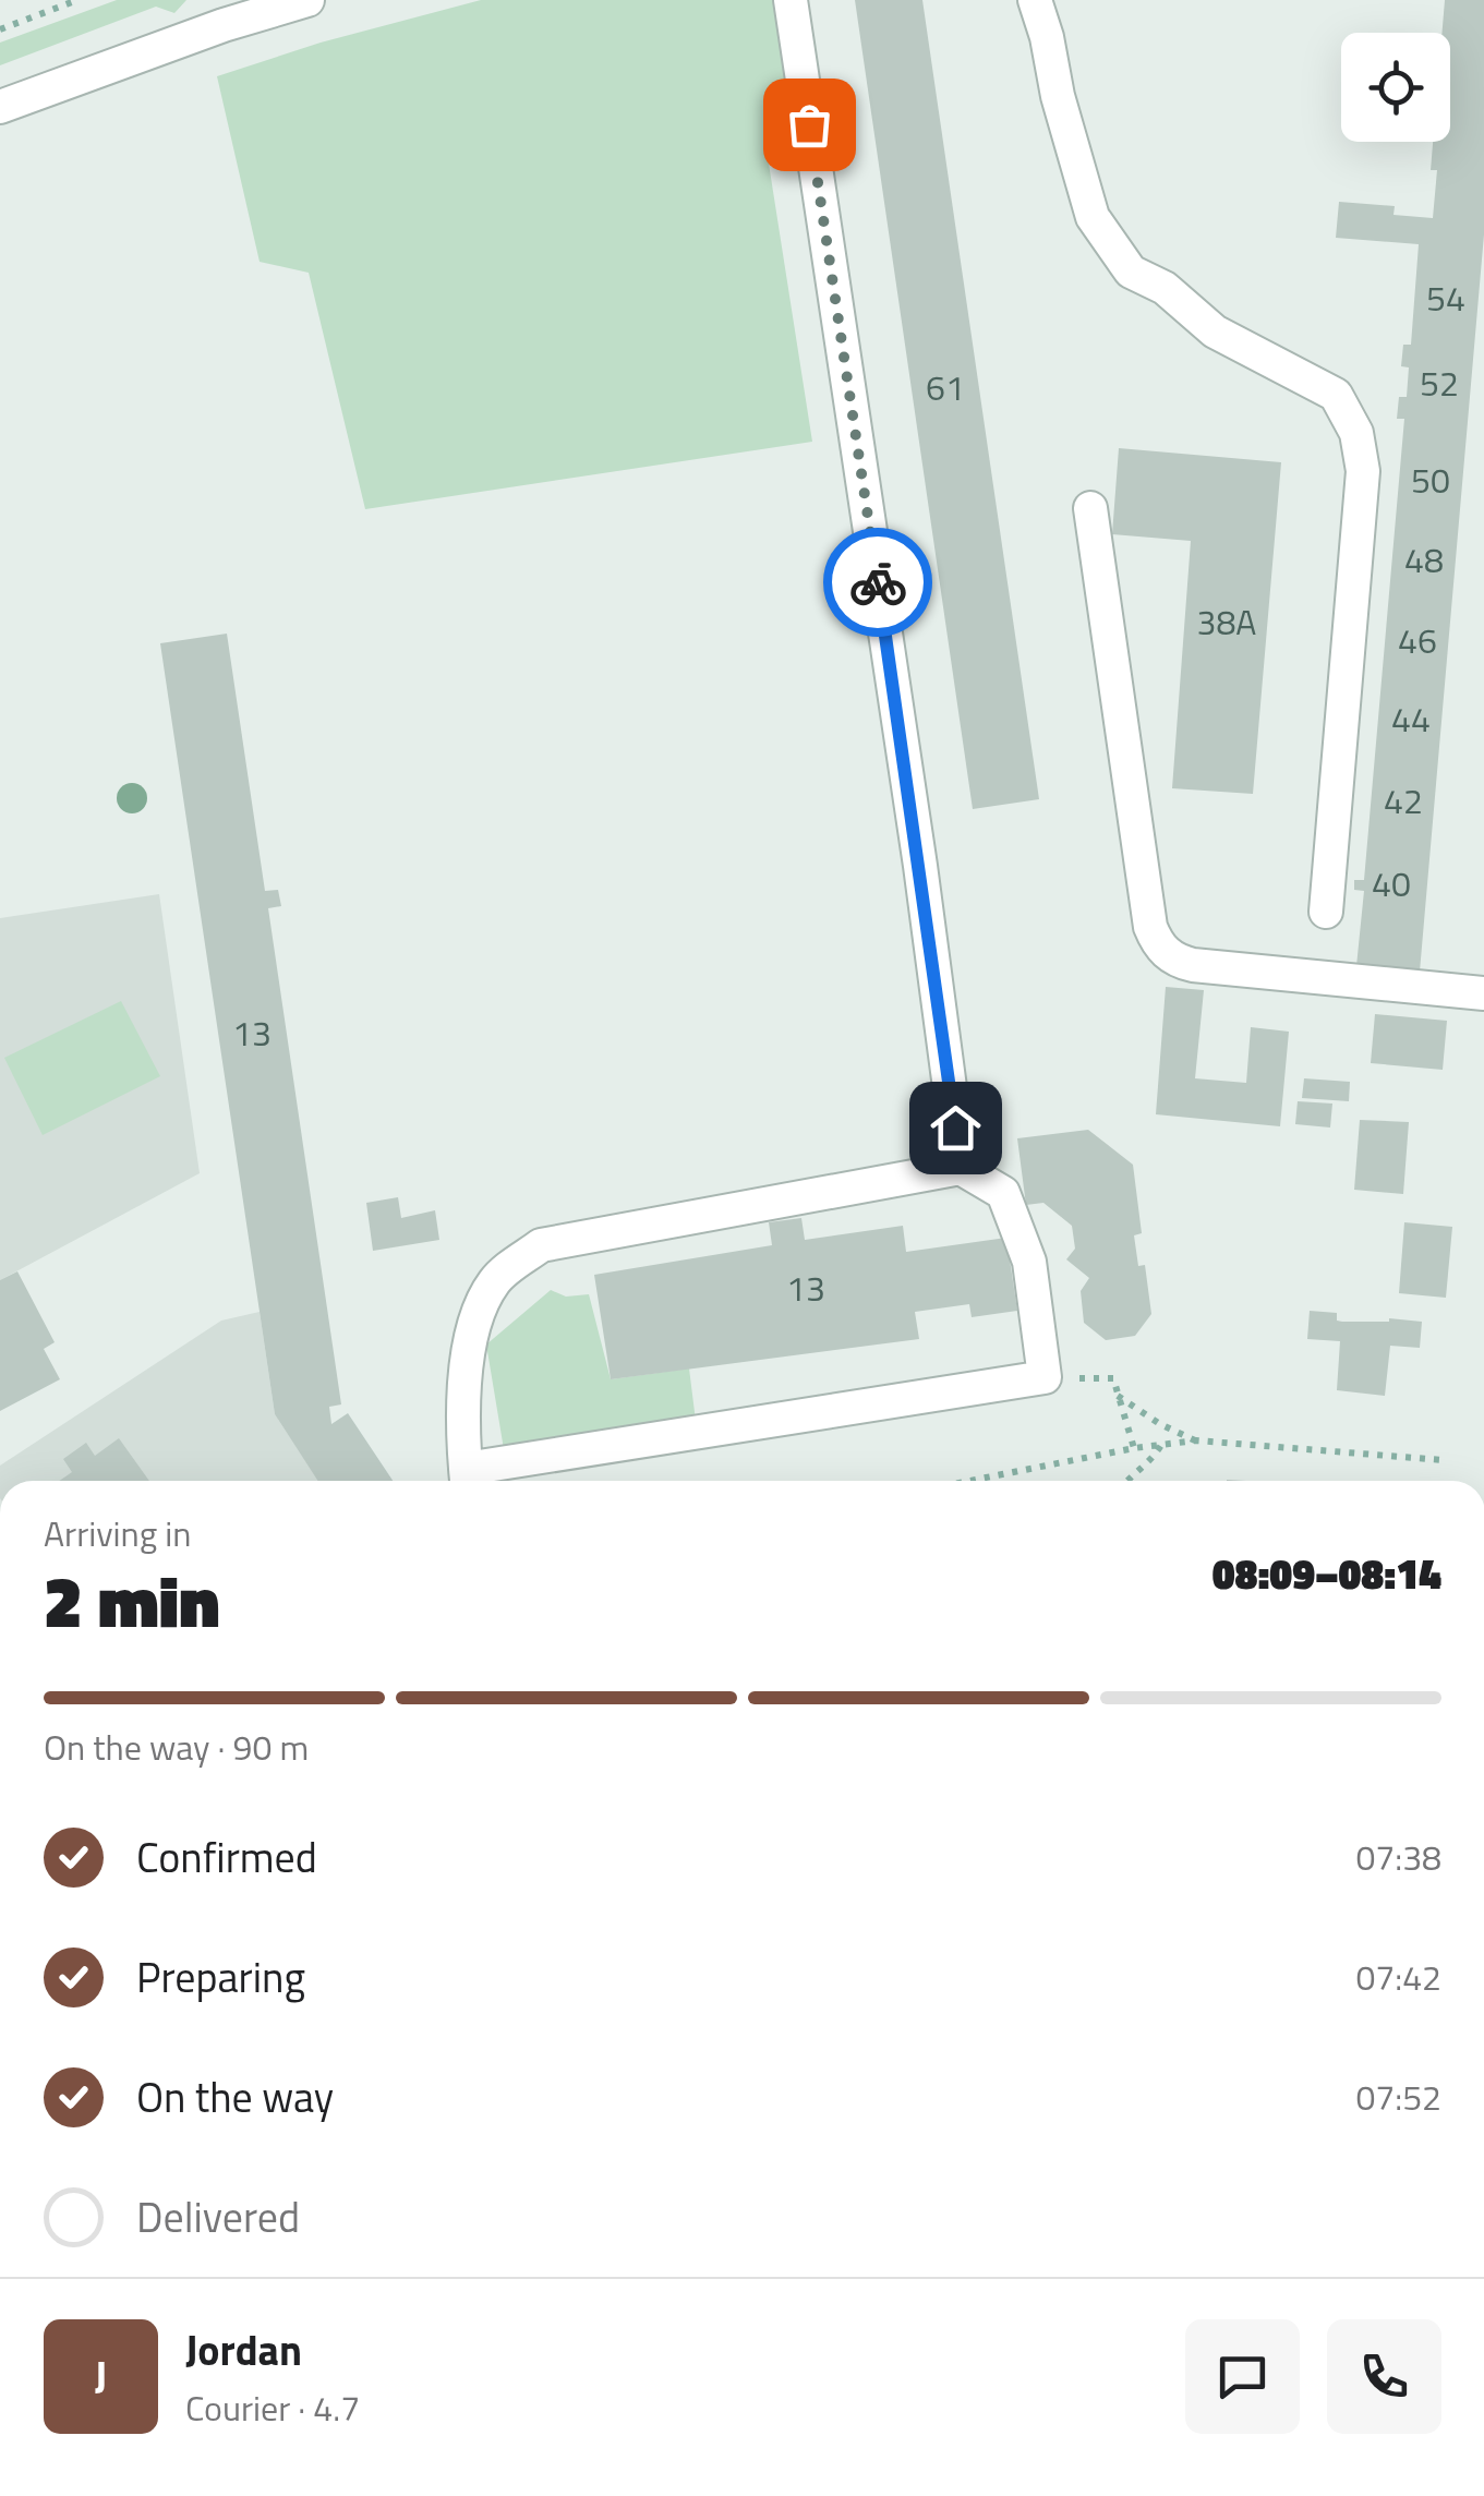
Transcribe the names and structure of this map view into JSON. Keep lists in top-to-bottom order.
{
  "house_numbers": [
    "54",
    "52",
    "61",
    "50",
    "48",
    "38A",
    "46",
    "44",
    "42",
    "40",
    "13",
    "13"
  ],
  "page": {
    "heading": ["2 min", "Arriving in", "08:09–08:14"],
    "panel": ["Jordan", "Courier · 4.7"],
    "bar": "On the way · 90 m",
    "list": [
      ["Confirmed", "07:38"],
      ["Preparing", "07:42"],
      ["On the way", "07:52"],
      "Delivered"
    ],
    "round": "J"
  }
}
